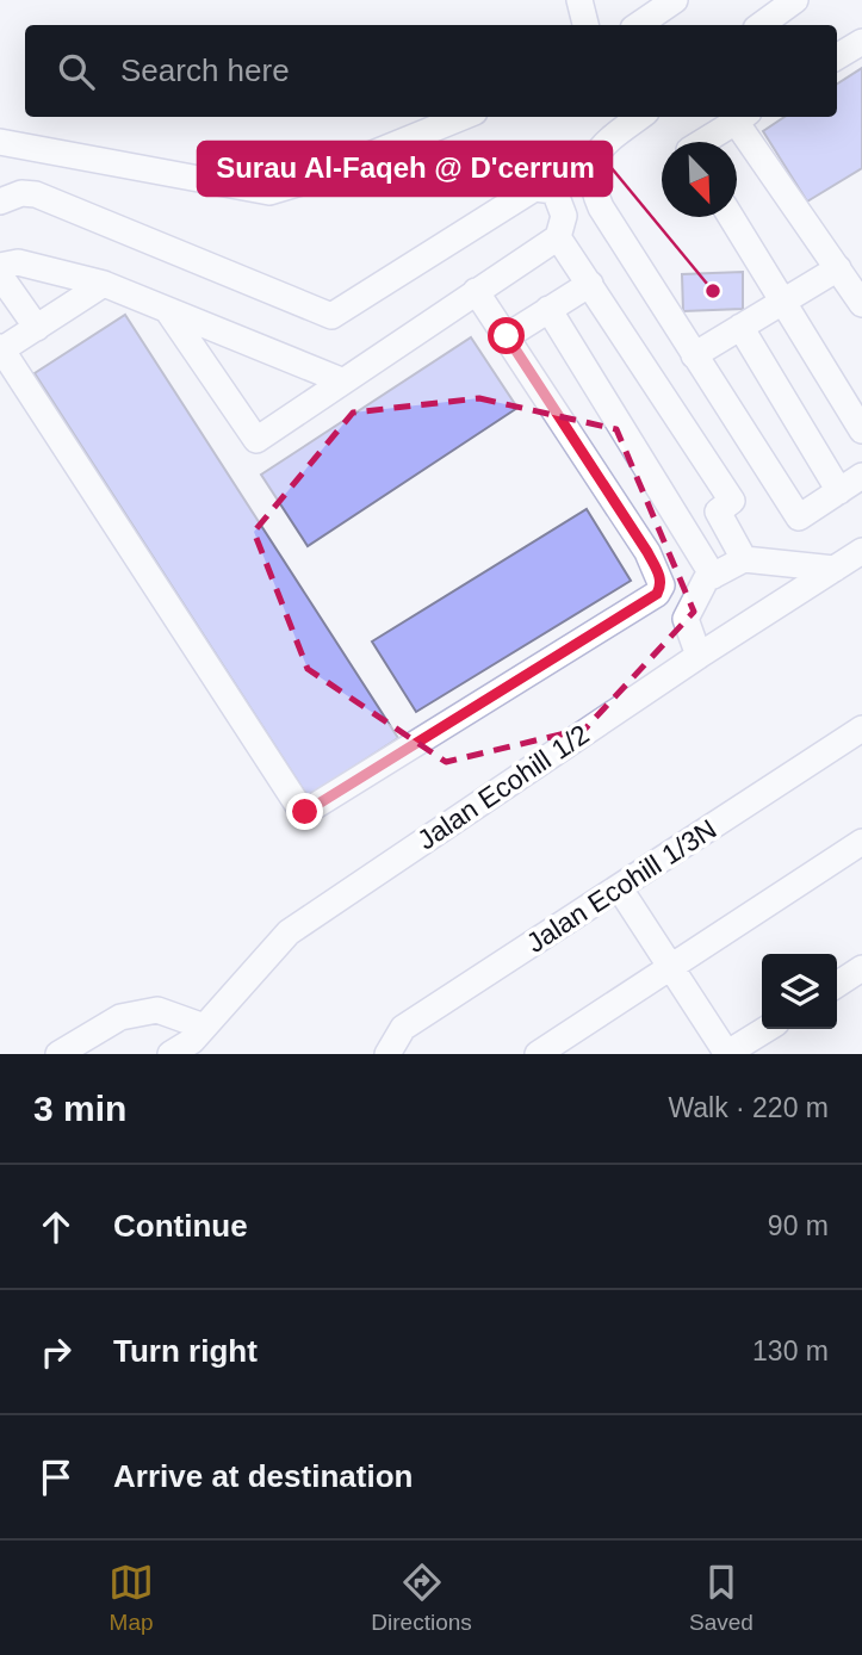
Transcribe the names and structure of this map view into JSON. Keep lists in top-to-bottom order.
{
  "streets": {
    "street": ["Jalan Ecohill 1/2", "Jalan Ecohill 1/3N"]
  },
  "places": ["Surau Al-Faqeh @ D'cerrum"],
  "north": "bottom right",
  "page": {
    "search": "Search here",
    "heading": ["3 min", "Walk · 220 m"],
    "list": [
      ["Continue", "90 m"],
      ["Turn right", "130 m"],
      "Arrive at destination"
    ],
    "nav": ["Map", "Directions", "Saved"]
  }
}
